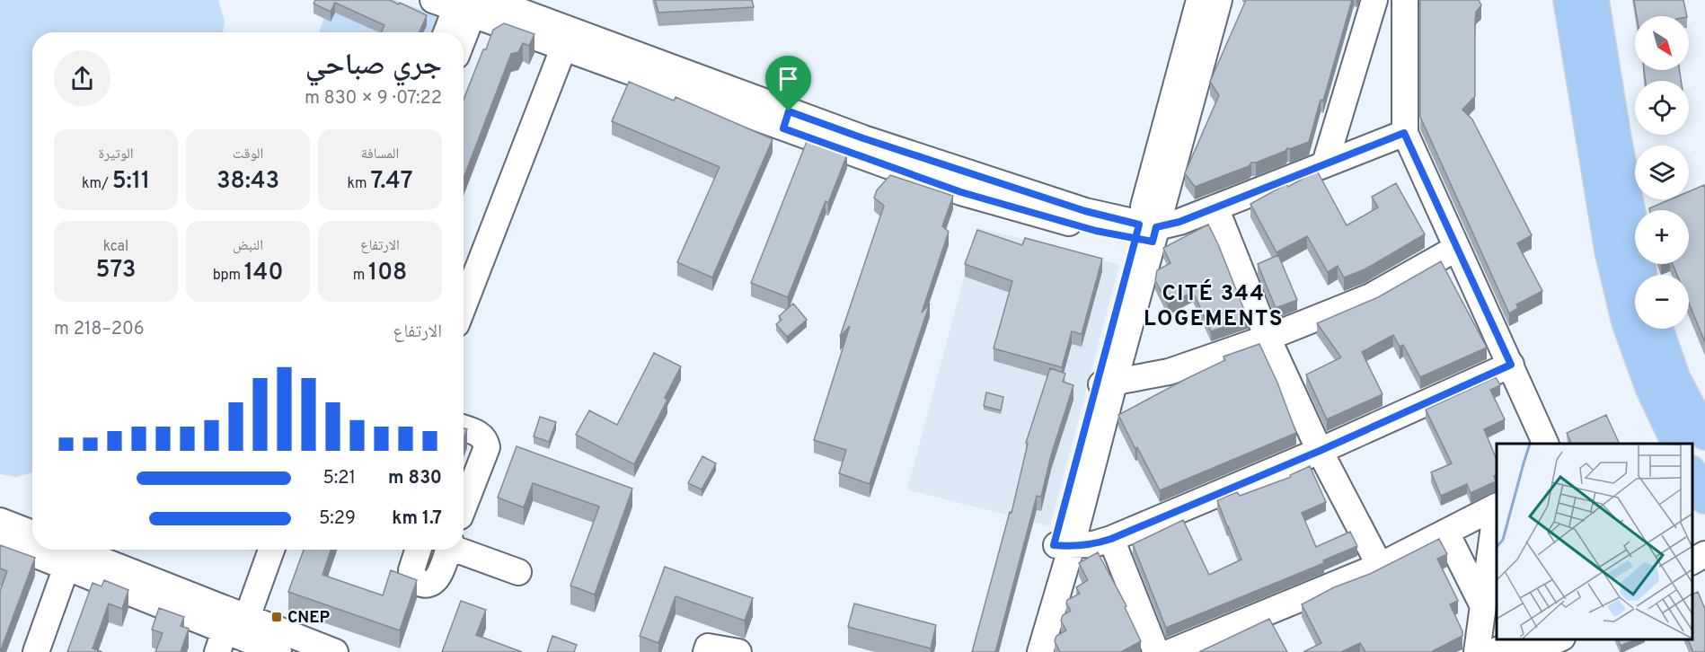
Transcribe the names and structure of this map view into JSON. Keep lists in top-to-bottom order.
{
  "districts": ["CITÉ 344 LOGEMENTS"],
  "places": {
    "transit": ["CNEP"]
  },
  "north": "bottom right",
  "page": {
    "map_buttons": ["+", "−"],
    "heading": ["جري صباحي", "07:22 · 9 × 830 m"],
    "stats": [
      ["المسافة", "7.47 km"],
      ["الوقت", "38:43"],
      ["الوتيرة", "5:11 /km"],
      ["الارتفاع", "108 m"],
      ["النبض", "140 bpm"],
      ["kcal", "573"]
    ],
    "chart": ["الارتفاع", "206–218 m"],
    "list": [
      {
        "name": "830 m",
        "note": "5:21"
      },
      {
        "name": "1.7 km",
        "note": "5:29"
      }
    ]
  }
}
